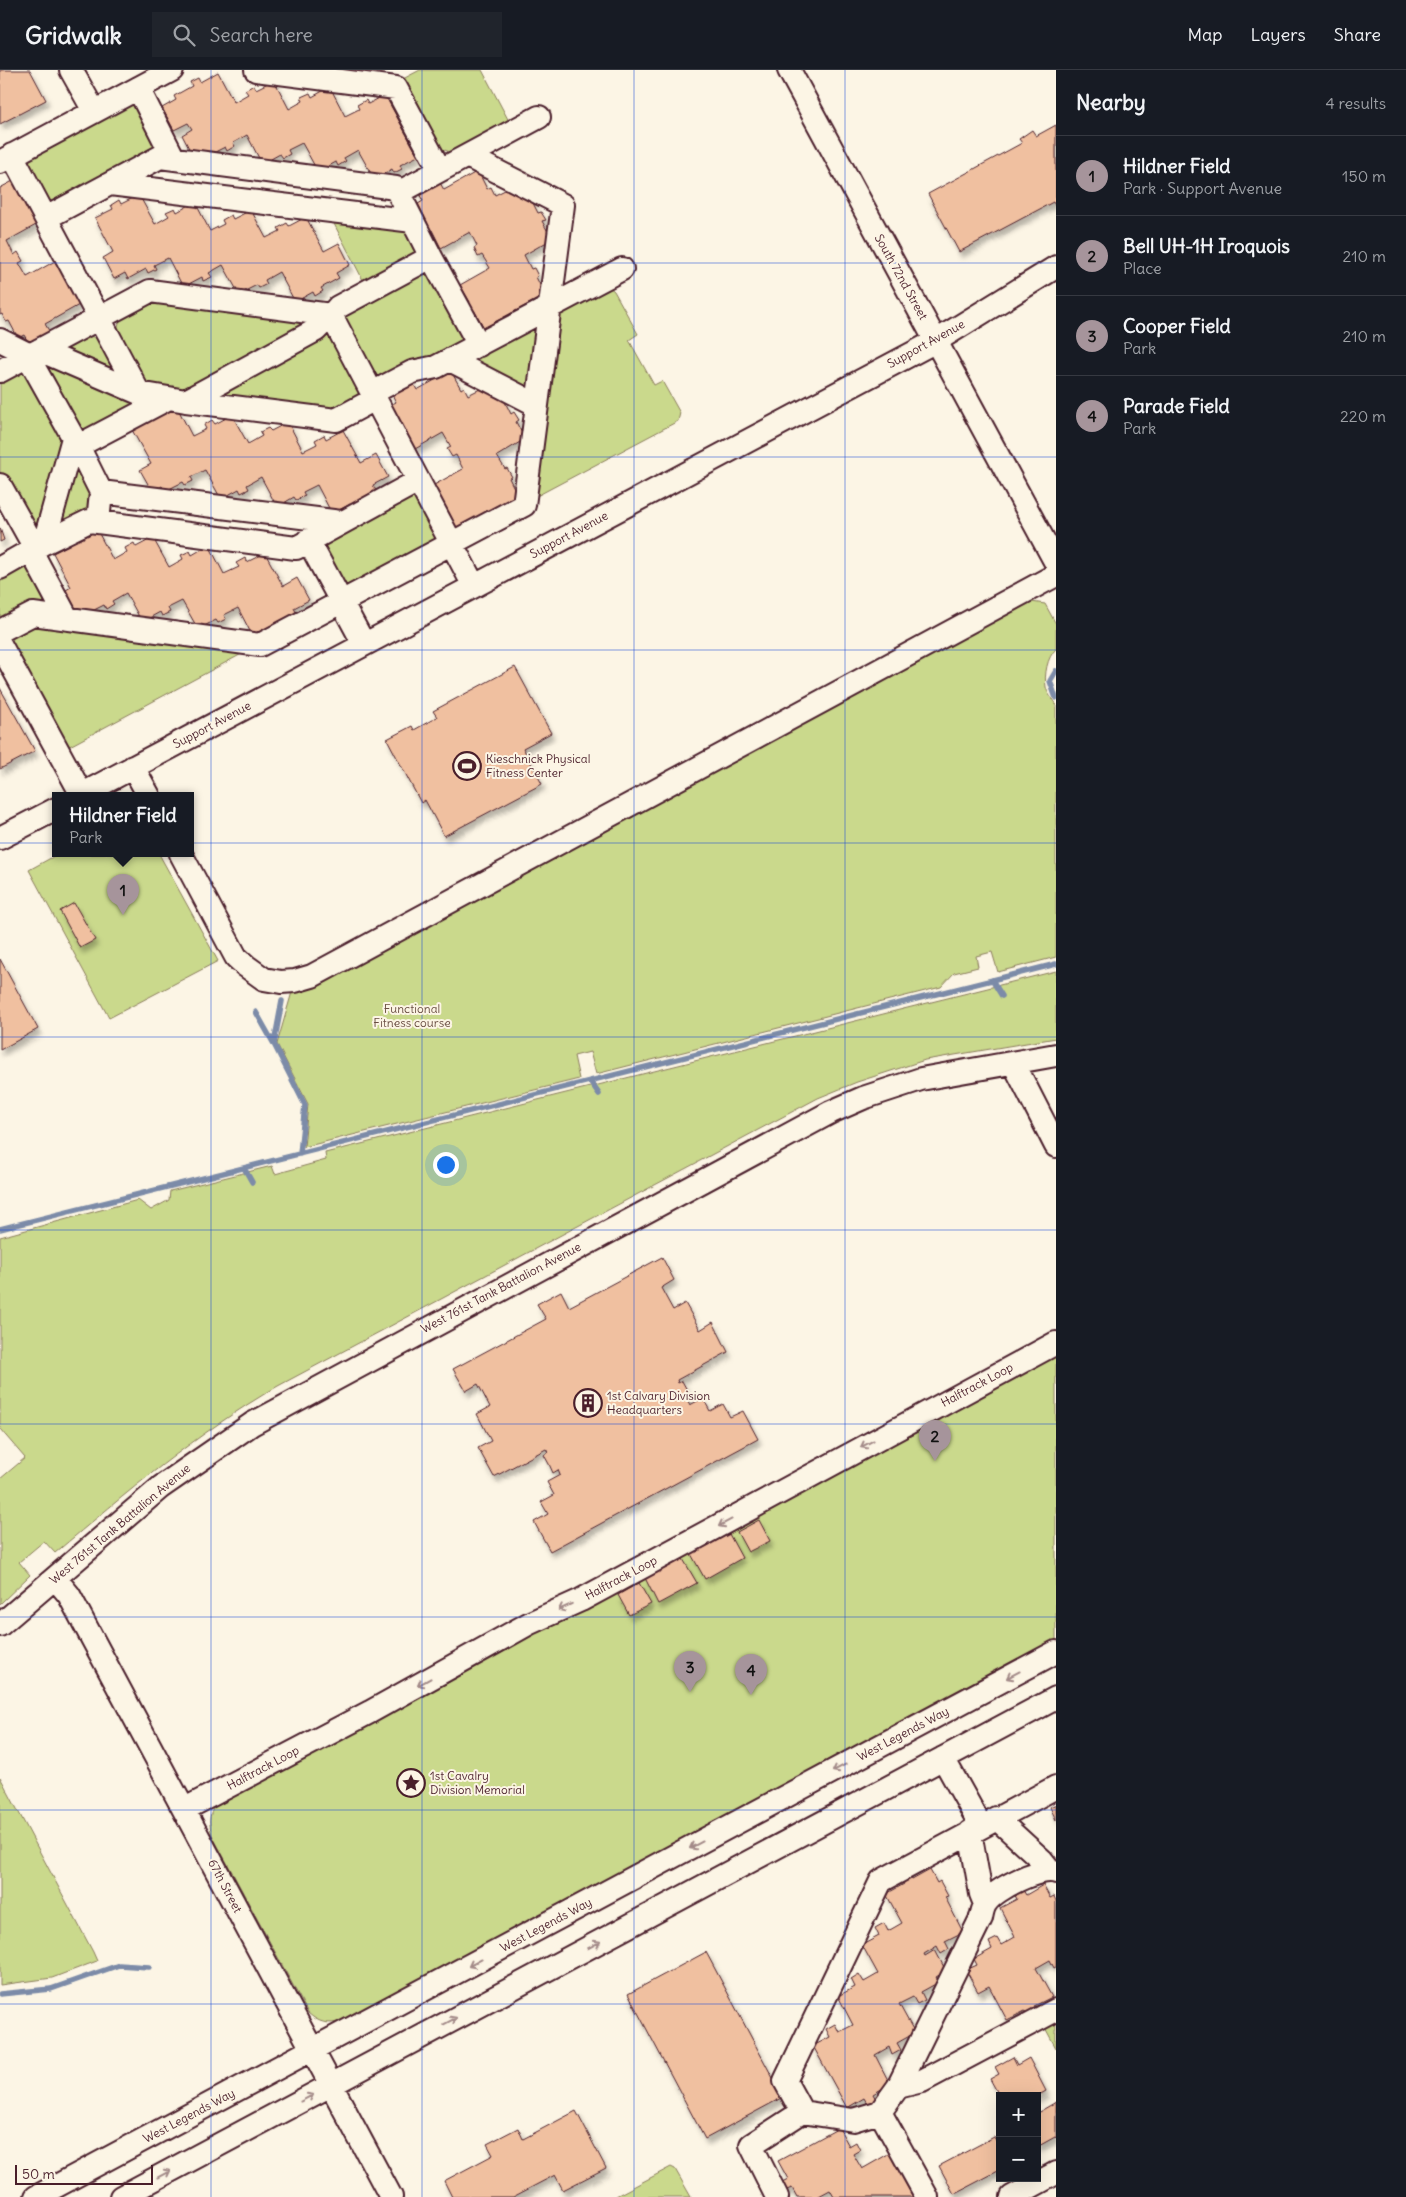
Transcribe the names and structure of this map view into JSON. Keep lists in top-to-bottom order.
{
  "streets": {
    "street": [
      "South 72nd Street",
      "Support Avenue",
      "West 761st Tank Battalion Avenue",
      "Halftrack Loop",
      "West Legends Way",
      "67th Street"
    ]
  },
  "crossings": [
    ["South 72nd Street", "Support Avenue"],
    ["West 761st Tank Battalion Avenue", "67th Street"],
    ["Halftrack Loop", "67th Street"],
    ["West Legends Way", "67th Street"]
  ],
  "one_way": ["Halftrack Loop"],
  "parks": ["Functional Fitness course"],
  "places": {
    "sports": ["Kieschnick Physical Fitness Center"],
    "building": ["1st Calvary Division Headquarters"],
    "place": ["1st Cavalry Division Memorial"]
  },
  "scale_bar": "50 m",
  "page": {
    "header": "Gridwalk",
    "search": "Search here",
    "nav": ["Map", "Layers", "Share"],
    "heading": ["Nearby", "4 results"],
    "list": [
      {
        "mark": "1",
        "name": "Hildner Field",
        "note": "Park · Support Avenue",
        "value": "150 m"
      },
      {
        "mark": "2",
        "name": "Bell UH-1H Iroquois",
        "note": "Place",
        "value": "210 m"
      },
      {
        "mark": "3",
        "name": "Cooper Field",
        "note": "Park",
        "value": "210 m"
      },
      {
        "mark": "4",
        "name": "Parade Field",
        "note": "Park",
        "value": "220 m"
      }
    ],
    "popup": ["Hildner Field", "Park"],
    "pins": [
      "1",
      "2",
      "3",
      "4"
    ],
    "map_buttons": ["+", "−"],
    "scale": "50 m"
  }
}
